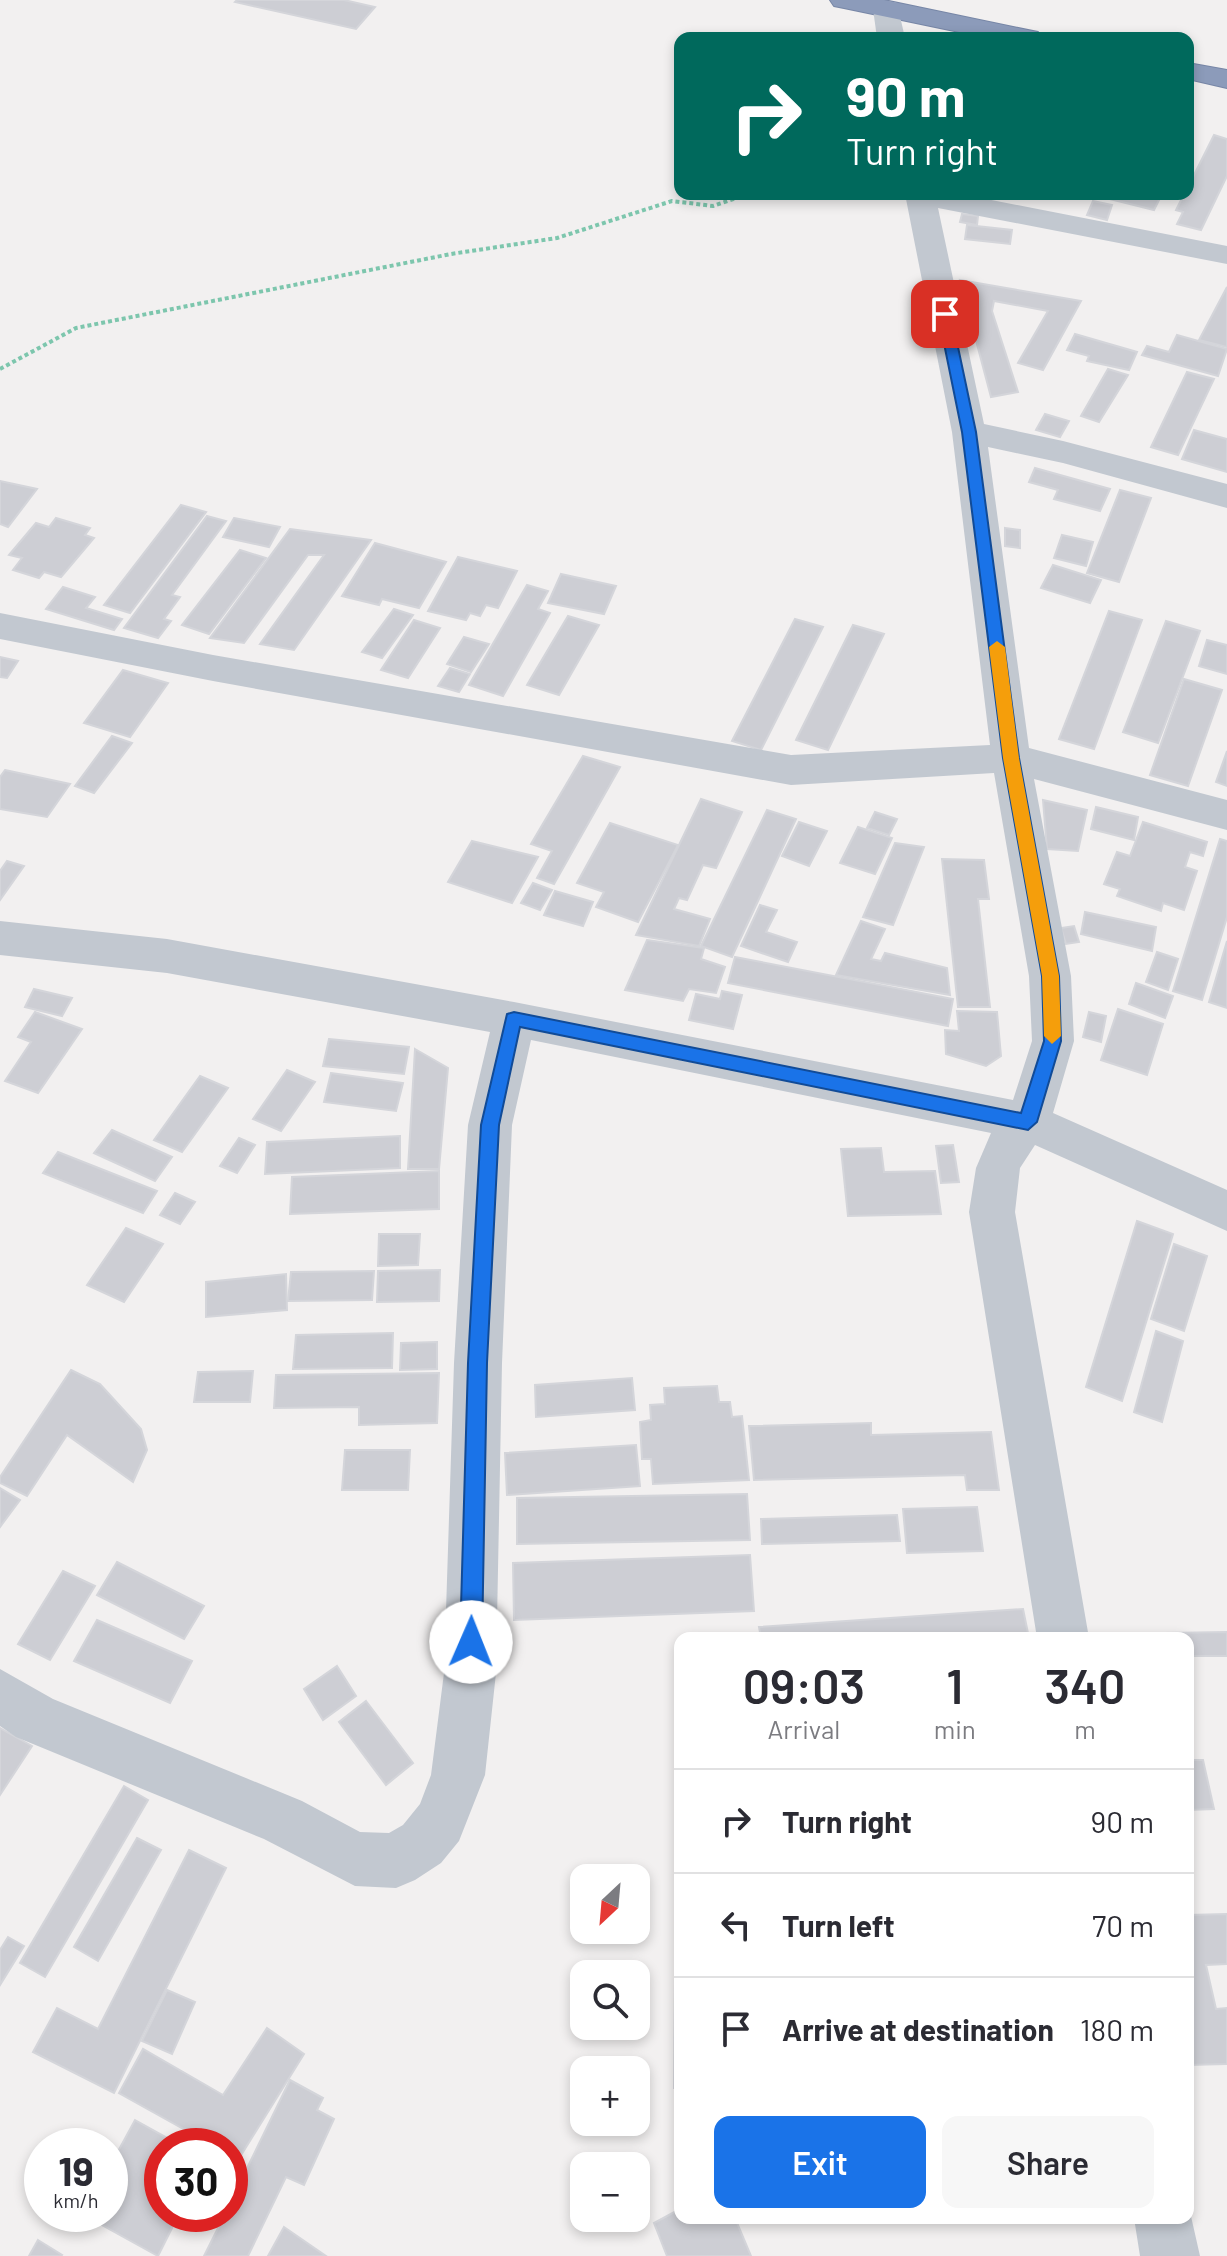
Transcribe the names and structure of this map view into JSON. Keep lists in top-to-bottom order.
{
  "north": "bottom left",
  "page": {
    "turn": ["90 m", "Turn right"],
    "eta": [
      "09:03",
      "Arrival",
      "1",
      "min",
      "340",
      "m"
    ],
    "list": [
      {
        "name": "Turn right",
        "value": "90 m"
      },
      {
        "name": "Turn left",
        "value": "70 m"
      },
      {
        "name": "Arrive at destination",
        "value": "180 m"
      }
    ],
    "map_buttons": ["+", "−"],
    "buttons": ["Exit", "Share"],
    "speed": "19 km/h",
    "limit": "30"
  }
}
